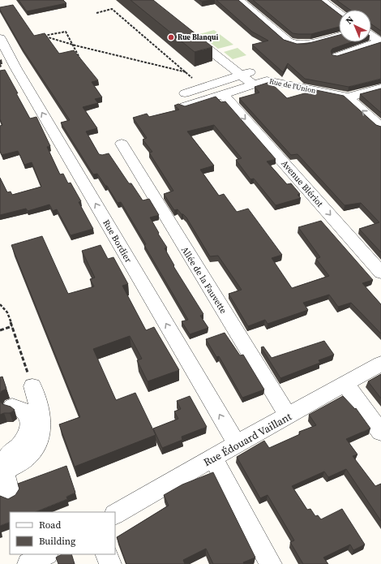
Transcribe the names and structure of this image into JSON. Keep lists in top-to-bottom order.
{
  "streets": {
    "street": [
      "Rue de l'Union",
      "Avenue Blériot",
      "Rue Bordier",
      "Allée de la Fauvette",
      "Rue Édouard Vaillant"
    ]
  },
  "crossings": [
    ["Rue de l'Union", "Avenue Blériot"],
    ["Rue Bordier", "Rue Édouard Vaillant"],
    ["Allée de la Fauvette", "Rue Édouard Vaillant"]
  ],
  "one_way": ["Rue Bordier"],
  "places": ["Rue Blanqui"],
  "legend": ["Road", "Building"],
  "north": "top left"
}
